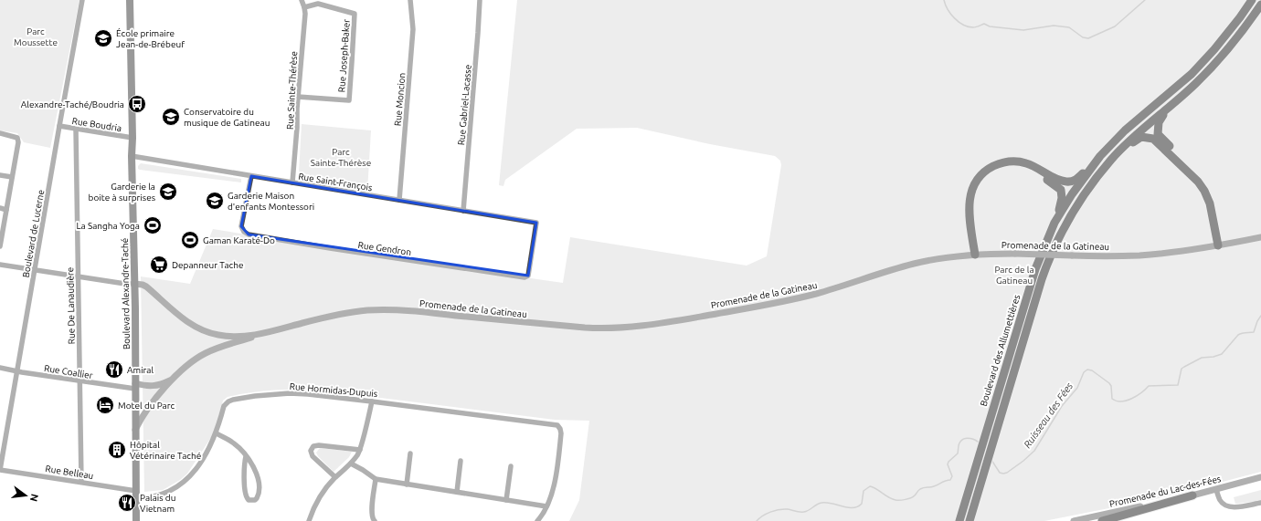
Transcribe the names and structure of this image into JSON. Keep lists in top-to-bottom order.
{
  "streets": {
    "highway": ["Boulevard des Allumettières"],
    "main road": ["Boulevard Alexandre-Taché"],
    "street": [
      "Rue Joseph-Baker",
      "Rue Sainte-Thérèse",
      "Rue Moncion",
      "Rue Gabriel-Lacasse",
      "Rue Boudria",
      "Rue Saint-François",
      "Boulevard de Lucerne",
      "Promenade de la Gatineau",
      "Rue Gendron",
      "Rue De Lanaudière",
      "Rue Coallier",
      "Rue Hormidas-Dupuis",
      "Rue Belleau",
      "Promenade du Lac-des-Fées"
    ]
  },
  "crossings": [
    ["Rue Joseph-Baker", "Rue Sainte-Thérèse"],
    ["Rue Sainte-Thérèse", "Rue Saint-François"],
    ["Rue Moncion", "Rue Saint-François"],
    ["Rue Gabriel-Lacasse", "Rue Saint-François"],
    ["Rue Boudria", "Boulevard de Lucerne"],
    ["Rue Boudria", "Boulevard Alexandre-Taché"],
    ["Rue Boudria", "Rue De Lanaudière"],
    ["Rue Saint-François", "Rue Gendron"],
    ["Rue Saint-François", "Boulevard Alexandre-Taché"],
    ["Boulevard de Lucerne", "Rue Coallier"],
    ["Boulevard de Lucerne", "Rue Belleau"],
    ["Promenade de la Gatineau", "Boulevard Alexandre-Taché"],
    ["Promenade de la Gatineau", "Rue Coallier"],
    ["Boulevard Alexandre-Taché", "Rue Coallier"],
    ["Boulevard Alexandre-Taché", "Rue Hormidas-Dupuis"],
    ["Boulevard Alexandre-Taché", "Rue Belleau"],
    ["Rue De Lanaudière", "Rue Coallier"],
    ["Rue De Lanaudière", "Rue Belleau"],
    ["Rue Hormidas-Dupuis", "Rue Belleau"]
  ],
  "water": ["Ruisseau des Fées"],
  "parks": ["Parc Moussette", "Parc Sainte-Thérèse", "Parc de la Gatineau"],
  "places": {
    "school or university": [
      "École primaire Jean-de-Brébeuf",
      "Conservatoire du musique de Gatineau",
      "Garderie la boite à surprises",
      "Garderie Maison d'enfants Montessori"
    ],
    "bus stop": ["Alexandre-Taché/Boudria"],
    "sports": ["La Sangha Yoga", "Gaman Karaté-Do"],
    "supermarket": ["Depanneur Tache"],
    "restaurant": ["Amiral", "Palais du Vietnam"],
    "hotel": ["Motel du Parc"],
    "building": ["Hôpital Vétérinaire Taché"]
  },
  "north": "right"
}
